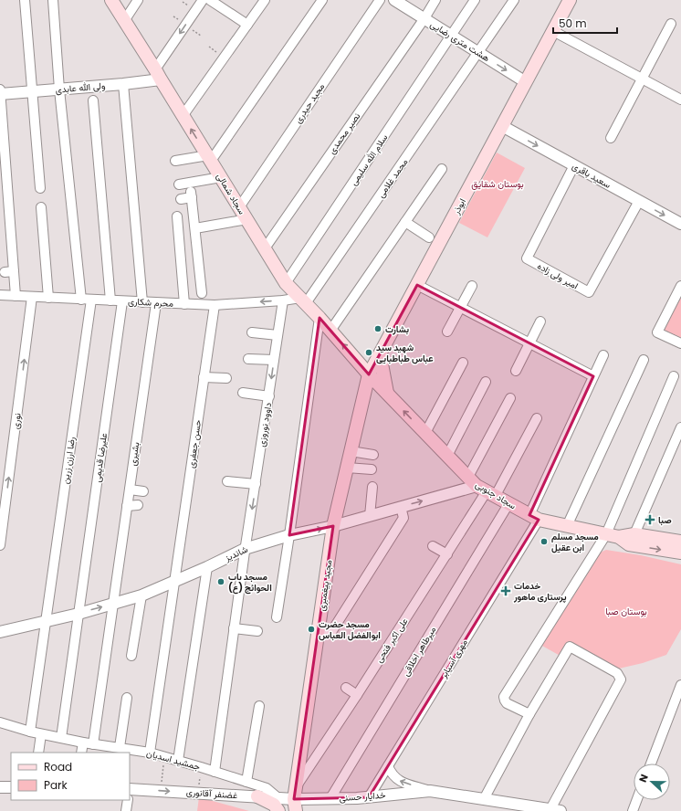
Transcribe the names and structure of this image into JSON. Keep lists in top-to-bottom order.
{
  "streets": {
    "main road": [
      "سجاد شمالی",
      "ابوذر",
      "سجاد جنوبی",
      "مجید پیغمبری"
    ],
    "street": [
      "هشت متری رضایی",
      "ولی الله عابدی",
      "مجید حیدری",
      "نصیر محمدی",
      "سلام الله سلیمی",
      "سعید باقری",
      "محمد غلامی",
      "امیر ولی زاده",
      "محرم شکاری",
      "نوری",
      "داوود نوروزی",
      "حسن جعفری",
      "بشیری",
      "علیرضا قدیمی",
      "رضا ارزن زرین",
      "شاندیز",
      "علی اکبر فتحی",
      "میرطاهر اخلاقی",
      "مهری آسیابر",
      "جمشید اسدیان",
      "غضنفر آقانوری",
      "خدایار حسنی"
    ]
  },
  "crossings": [
    ["هشت متری رضایی", "نصیر محمدی"],
    ["هشت متری رضایی", "سلام الله سلیمی"],
    ["هشت متری رضایی", "محمد غلامی"],
    ["هشت متری رضایی", "ابوذر"],
    ["ولی الله عابدی", "سجاد شمالی"],
    ["مجید حیدری", "سجاد شمالی"],
    ["نصیر محمدی", "سجاد شمالی"],
    ["سلام الله سلیمی", "سجاد شمالی"],
    ["سعید باقری", "ابوذر"],
    ["سعید باقری", "امیر ولی زاده"],
    ["محمد غلامی", "سجاد شمالی"],
    ["محمد غلامی", "محرم شکاری"],
    ["سجاد شمالی", "ابوذر"],
    ["سجاد شمالی", "محرم شکاری"],
    ["سجاد شمالی", "سجاد جنوبی"],
    ["سجاد شمالی", "مجید پیغمبری"],
    ["ابوذر", "سجاد جنوبی"],
    ["ابوذر", "مجید پیغمبری"],
    ["محرم شکاری", "نوری"],
    ["محرم شکاری", "داوود نوروزی"],
    ["محرم شکاری", "حسن جعفری"],
    ["محرم شکاری", "بشیری"],
    ["محرم شکاری", "علیرضا قدیمی"],
    ["محرم شکاری", "رضا ارزن زرین"],
    ["داوود نوروزی", "شاندیز"],
    ["داوود نوروزی", "جمشید اسدیان"],
    ["حسن جعفری", "شاندیز"],
    ["حسن جعفری", "جمشید اسدیان"],
    ["بشیری", "شاندیز"],
    ["بشیری", "جمشید اسدیان"],
    ["علیرضا قدیمی", "شاندیز"],
    ["علیرضا قدیمی", "جمشید اسدیان"],
    ["رضا ارزن زرین", "شاندیز"],
    ["رضا ارزن زرین", "جمشید اسدیان"],
    ["سجاد جنوبی", "شاندیز"],
    ["سجاد جنوبی", "مجید پیغمبری"],
    ["سجاد جنوبی", "علی اکبر فتحی"],
    ["سجاد جنوبی", "میرطاهر اخلاقی"],
    ["سجاد جنوبی", "مهری آسیابر"],
    ["شاندیز", "مجید پیغمبری"],
    ["شاندیز", "علی اکبر فتحی"],
    ["مجید پیغمبری", "علی اکبر فتحی"],
    ["مجید پیغمبری", "غضنفر آقانوری"],
    ["مجید پیغمبری", "خدایار حسنی"],
    ["علی اکبر فتحی", "غضنفر آقانوری"],
    ["علی اکبر فتحی", "خدایار حسنی"],
    ["میرطاهر اخلاقی", "خدایار حسنی"],
    ["مهری آسیابر", "خدایار حسنی"],
    ["جمشید اسدیان", "غضنفر آقانوری"],
    ["غضنفر آقانوری", "خدایار حسنی"]
  ],
  "one_way": ["هشت متری رضایی", "سعید باقری", "نوری"],
  "parks": ["بوستان شقایق", "بوستان صبا"],
  "places": {
    "other": [
      "بشارت",
      "شهید سید عباس طباطبایی",
      "مسجد مسلم ابن عقیل",
      "مسجد باب الحوائج (ع)",
      "مسجد حضرت ابوالفضل العباس"
    ],
    "health": ["صبا", "خدمات پرستاری ماهور"]
  },
  "legend": ["Road", "Park"],
  "scale_bar": "50 m",
  "north": "left"
}
